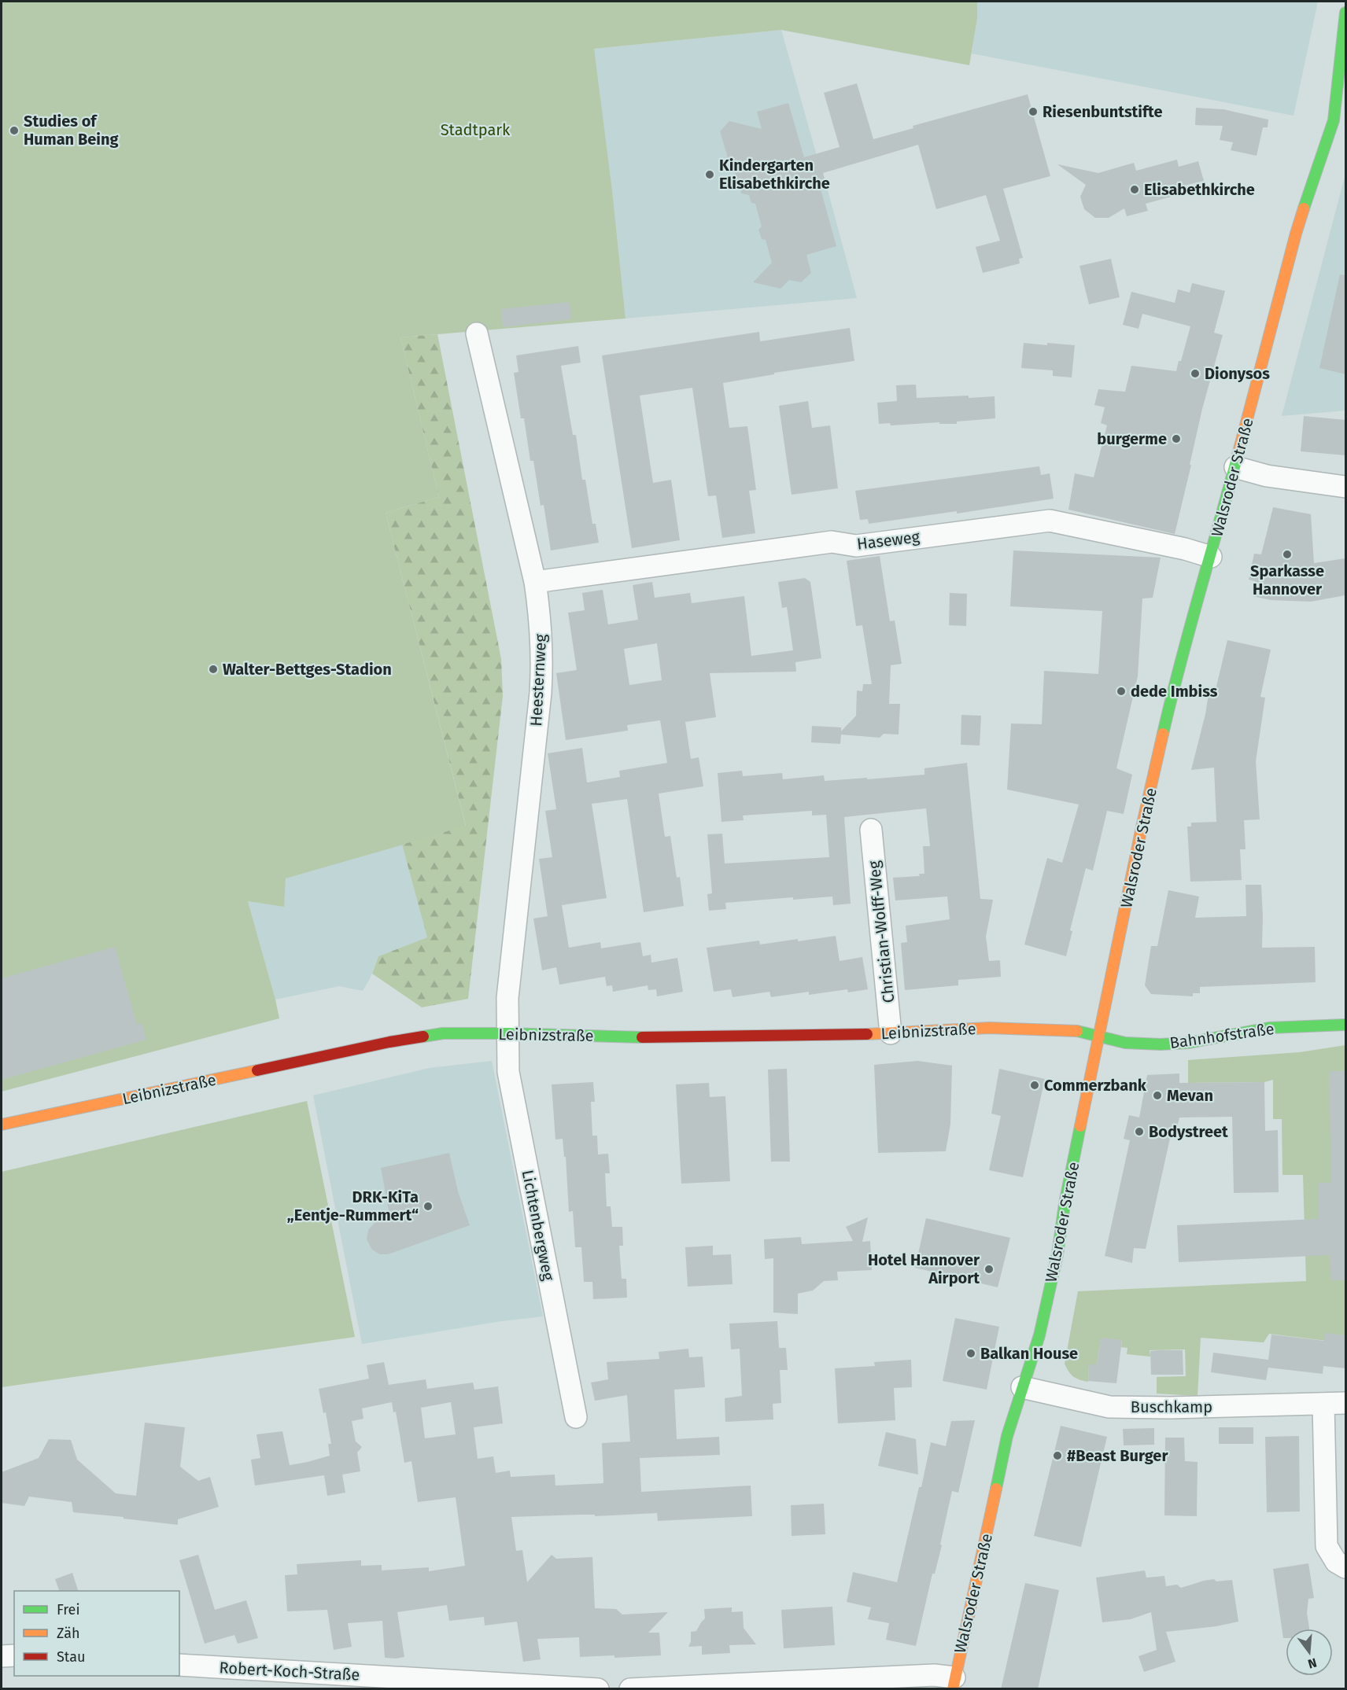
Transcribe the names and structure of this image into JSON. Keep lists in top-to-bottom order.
{
  "streets": {
    "street": [
      "Walsroder Straße",
      "Haseweg",
      "Heesternweg",
      "Christian-Wolff-Weg",
      "Leibnizstraße",
      "Bahnhofstraße",
      "Lichtenbergweg",
      "Buschkamp",
      "Robert-Koch-Straße"
    ]
  },
  "crossings": [
    ["Walsroder Straße", "Haseweg"],
    ["Walsroder Straße", "Leibnizstraße"],
    ["Walsroder Straße", "Bahnhofstraße"],
    ["Walsroder Straße", "Buschkamp"],
    ["Haseweg", "Heesternweg"],
    ["Heesternweg", "Leibnizstraße"],
    ["Heesternweg", "Lichtenbergweg"],
    ["Christian-Wolff-Weg", "Leibnizstraße"],
    ["Leibnizstraße", "Bahnhofstraße"],
    ["Leibnizstraße", "Lichtenbergweg"]
  ],
  "parks": ["Stadtpark"],
  "places": [
    "Riesenbuntstifte",
    "Studies of Human Being",
    "Kindergarten Elisabethkirche",
    "Elisabethkirche",
    "Dionysos",
    "burgerme",
    "Sparkasse Hannover",
    "Walter-Bettges-Stadion",
    "dede Imbiss",
    "Commerzbank",
    "Mevan",
    "Bodystreet",
    "DRK-KiTa „Eentje-Rummert“",
    "Hotel Hannover Airport",
    "Balkan House",
    "#Beast Burger"
  ],
  "legend": ["Frei", "Zäh", "Stau"],
  "north": "bottom"
}
